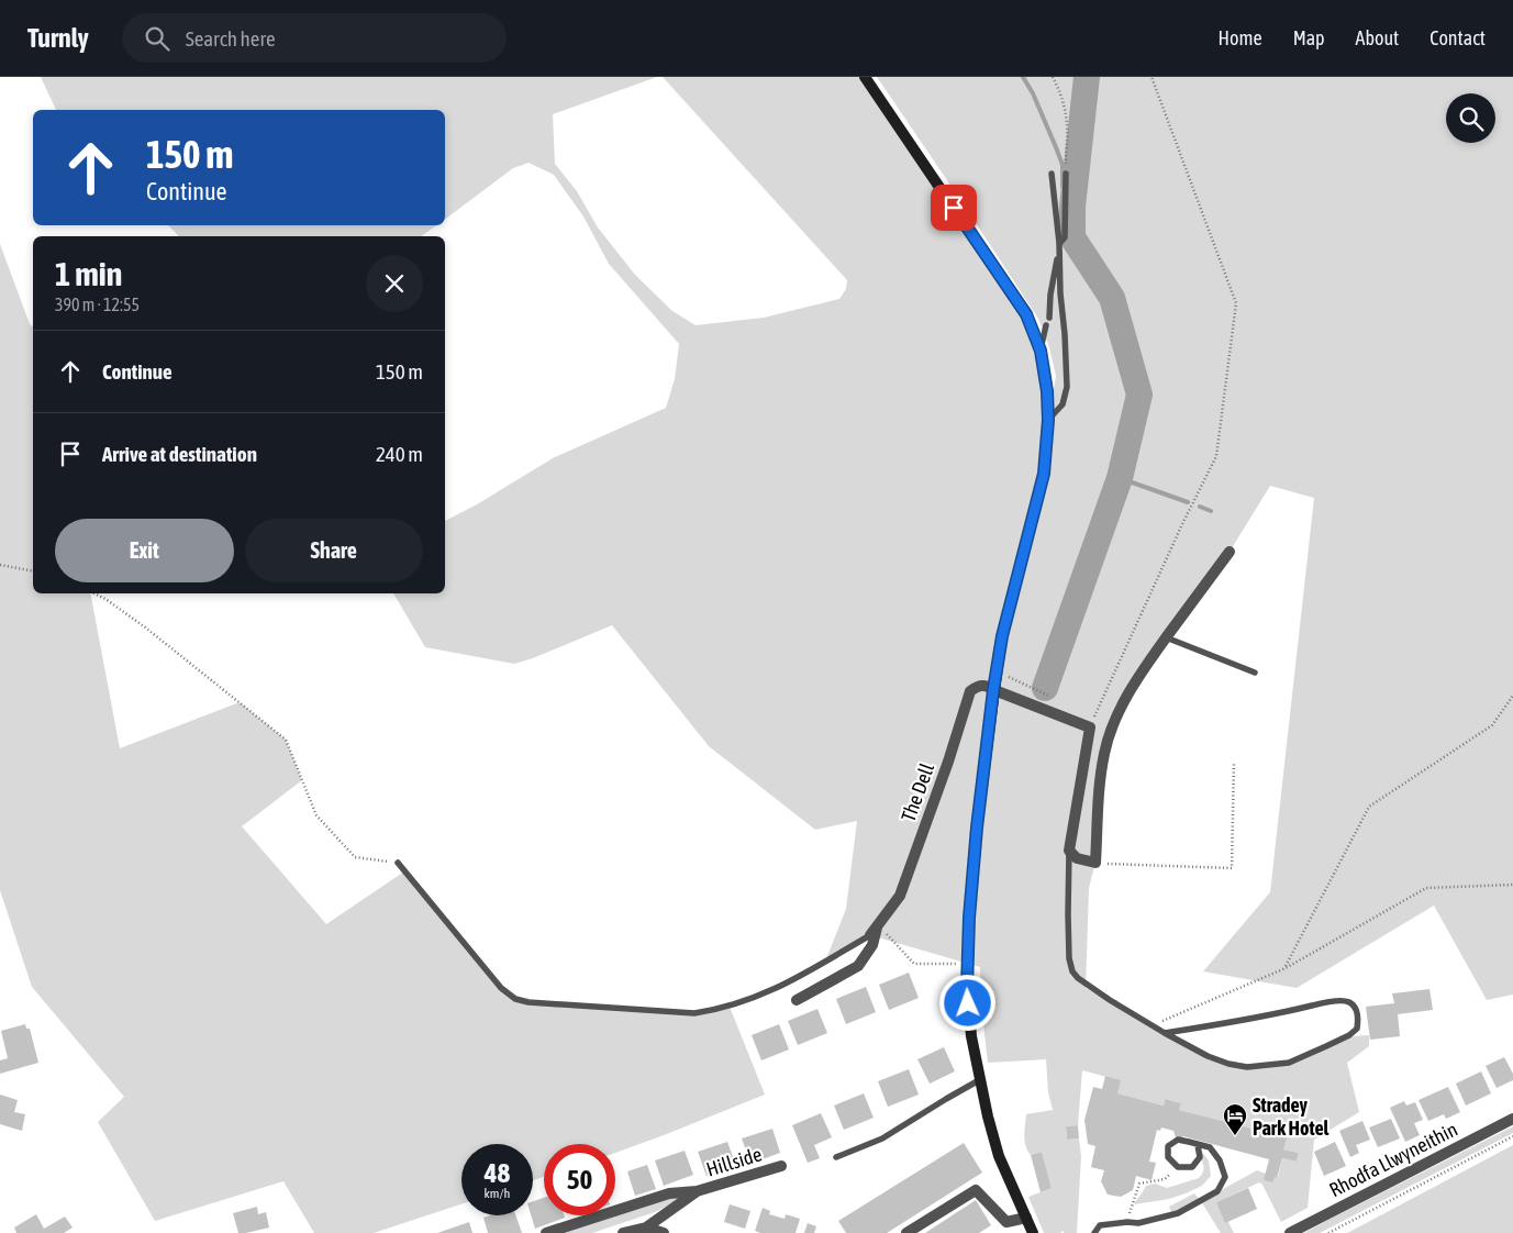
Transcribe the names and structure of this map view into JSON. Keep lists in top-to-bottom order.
{
  "streets": {
    "street": ["The Dell", "Rhodfa Llwyneithin", "Hillside"]
  },
  "places": {
    "hotel": ["Stradey Park Hotel"]
  },
  "page": {
    "header": "Turnly",
    "search": "Search here",
    "nav": [
      "Home",
      "Map",
      "About",
      "Contact"
    ],
    "turn": ["150 m", "Continue"],
    "heading": ["1 min", "390 m · 12:55"],
    "list": [
      {
        "name": "Continue",
        "value": "150 m"
      },
      {
        "name": "Arrive at destination",
        "value": "240 m"
      }
    ],
    "buttons": ["Exit", "Share"],
    "speed": "48 km/h",
    "limit": "50"
  }
}
